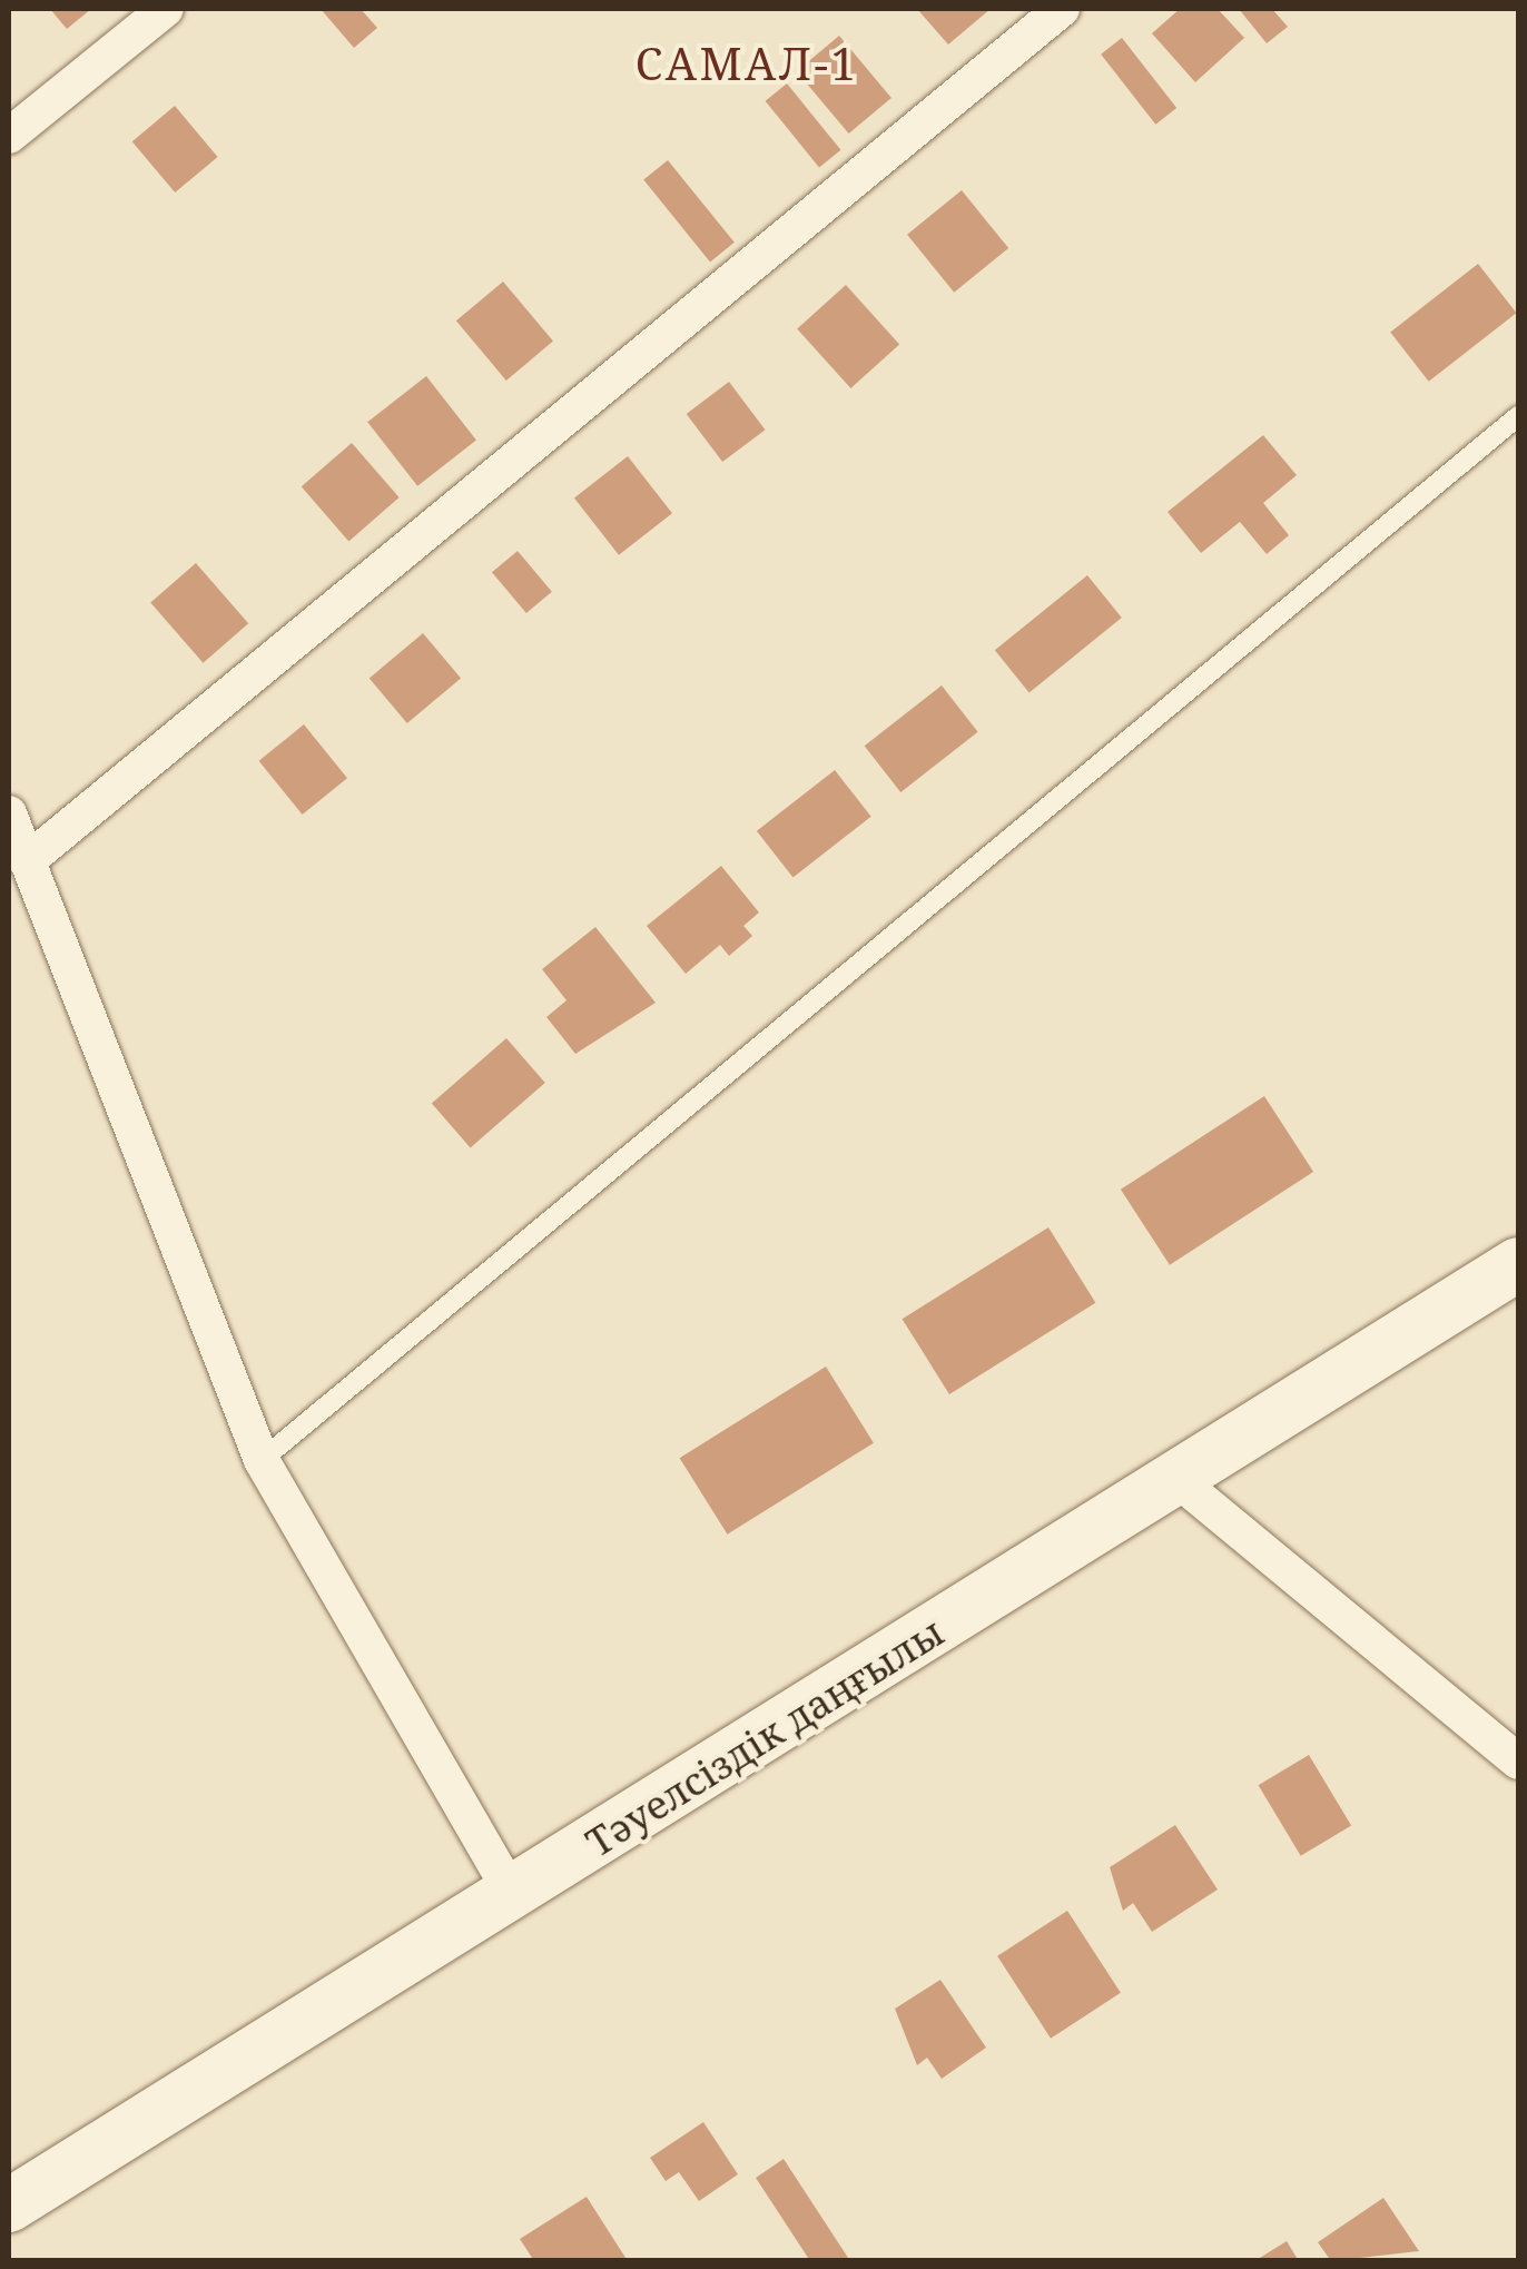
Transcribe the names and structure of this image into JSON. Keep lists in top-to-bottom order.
{
  "streets": {
    "street": ["Тәуелсіздік даңғылы"]
  },
  "districts": ["САМАЛ-1"]
}
